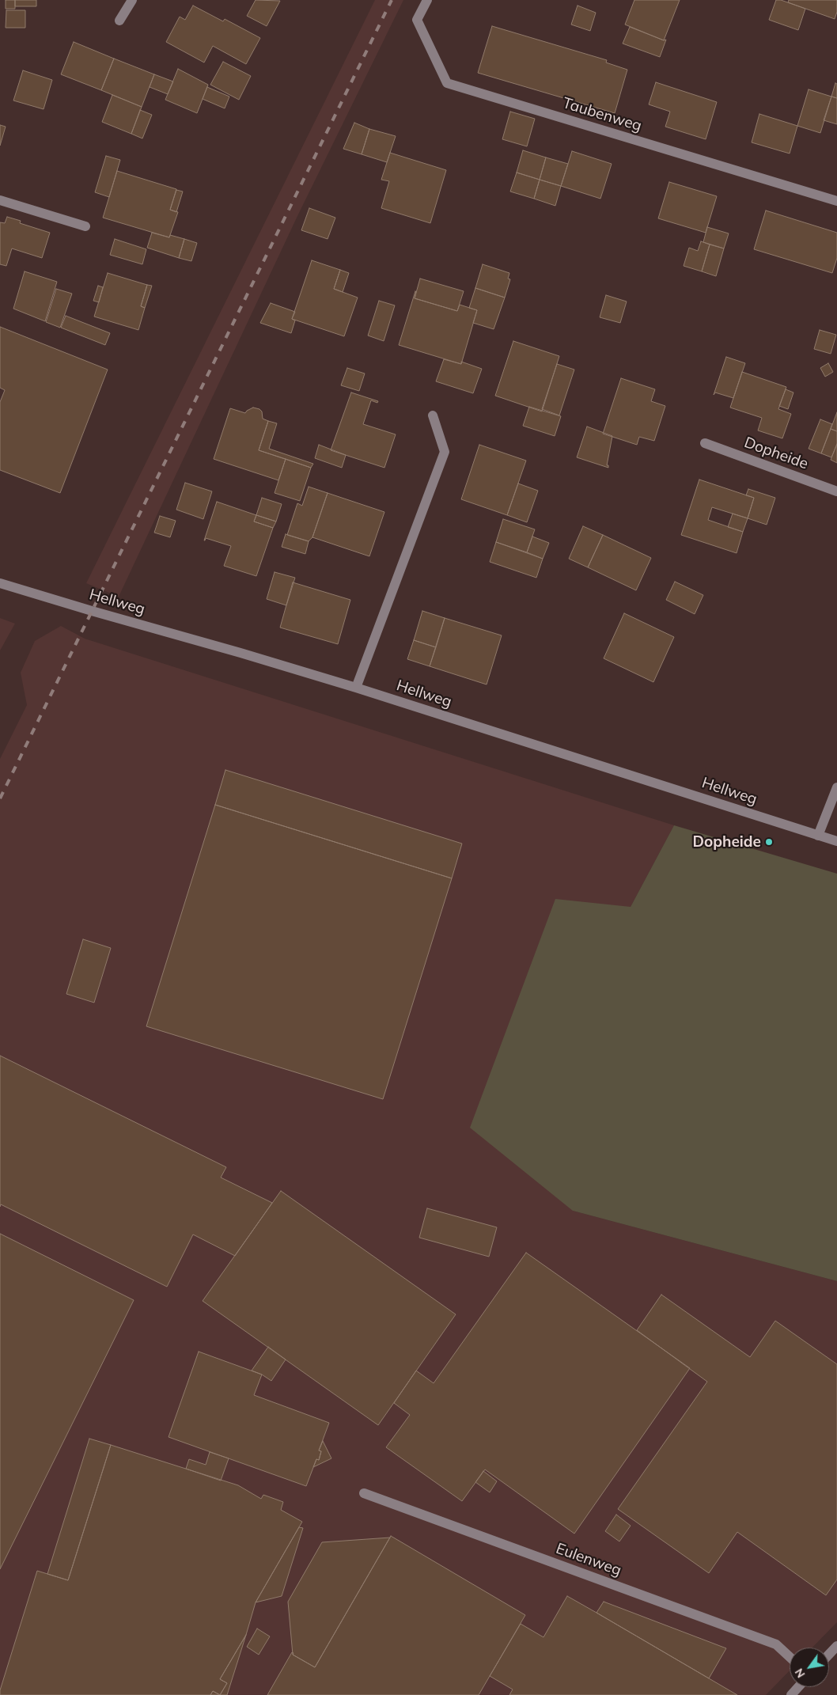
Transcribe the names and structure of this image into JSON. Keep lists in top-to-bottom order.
{
  "streets": {
    "street": [
      "Taubenweg",
      "Dopheide",
      "Hellweg",
      "Eulenweg"
    ]
  },
  "places": ["Dopheide"],
  "north": "bottom left"
}
